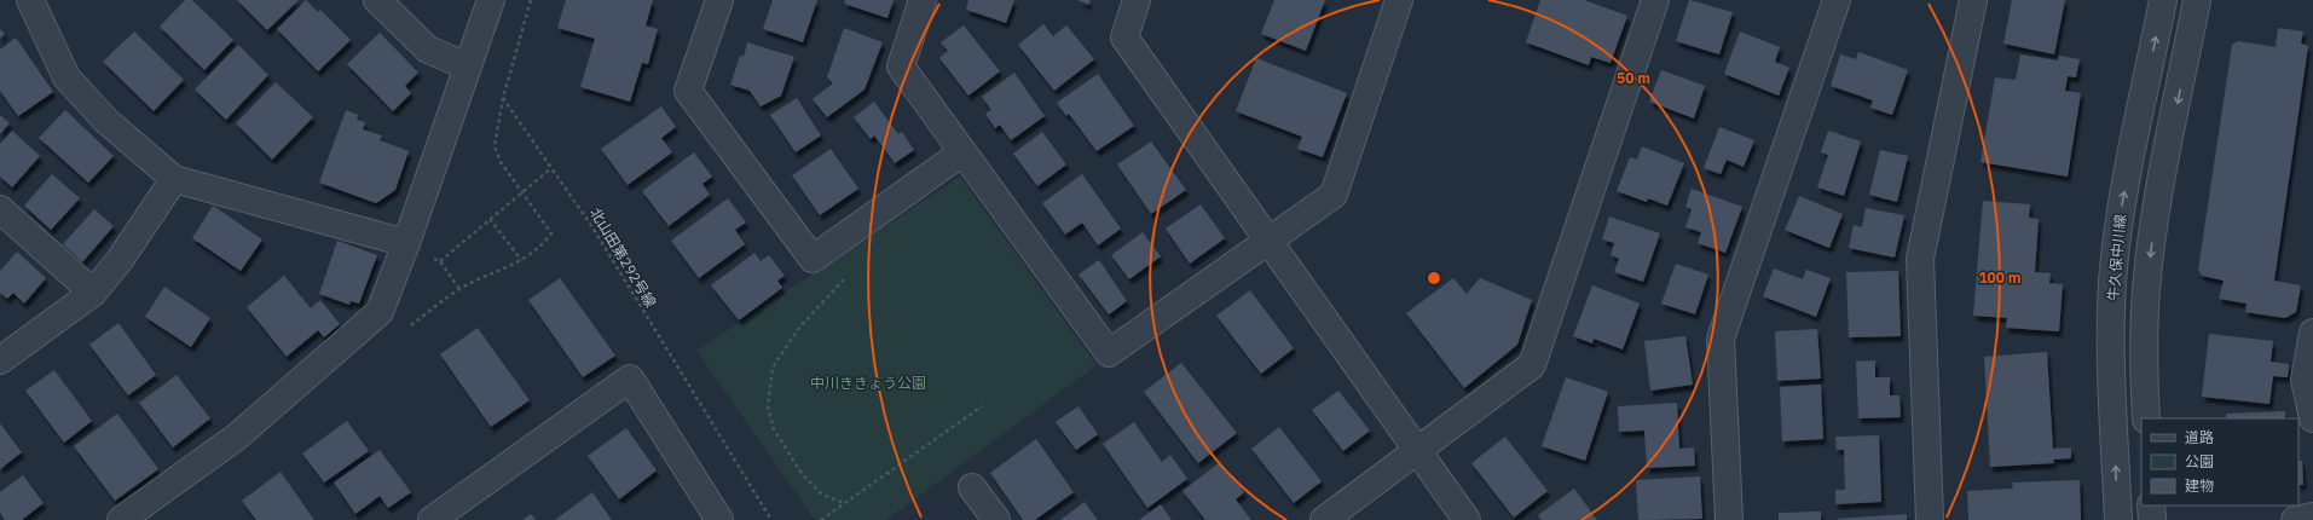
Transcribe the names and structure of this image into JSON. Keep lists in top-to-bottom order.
{
  "streets": {
    "street": ["牛久保中川線"],
    "path": ["北山田第292号線"]
  },
  "parks": ["中川ききょう公園"],
  "legend": ["道路", "公園", "建物"],
  "rings": ["50 m", "100 m"]
}
